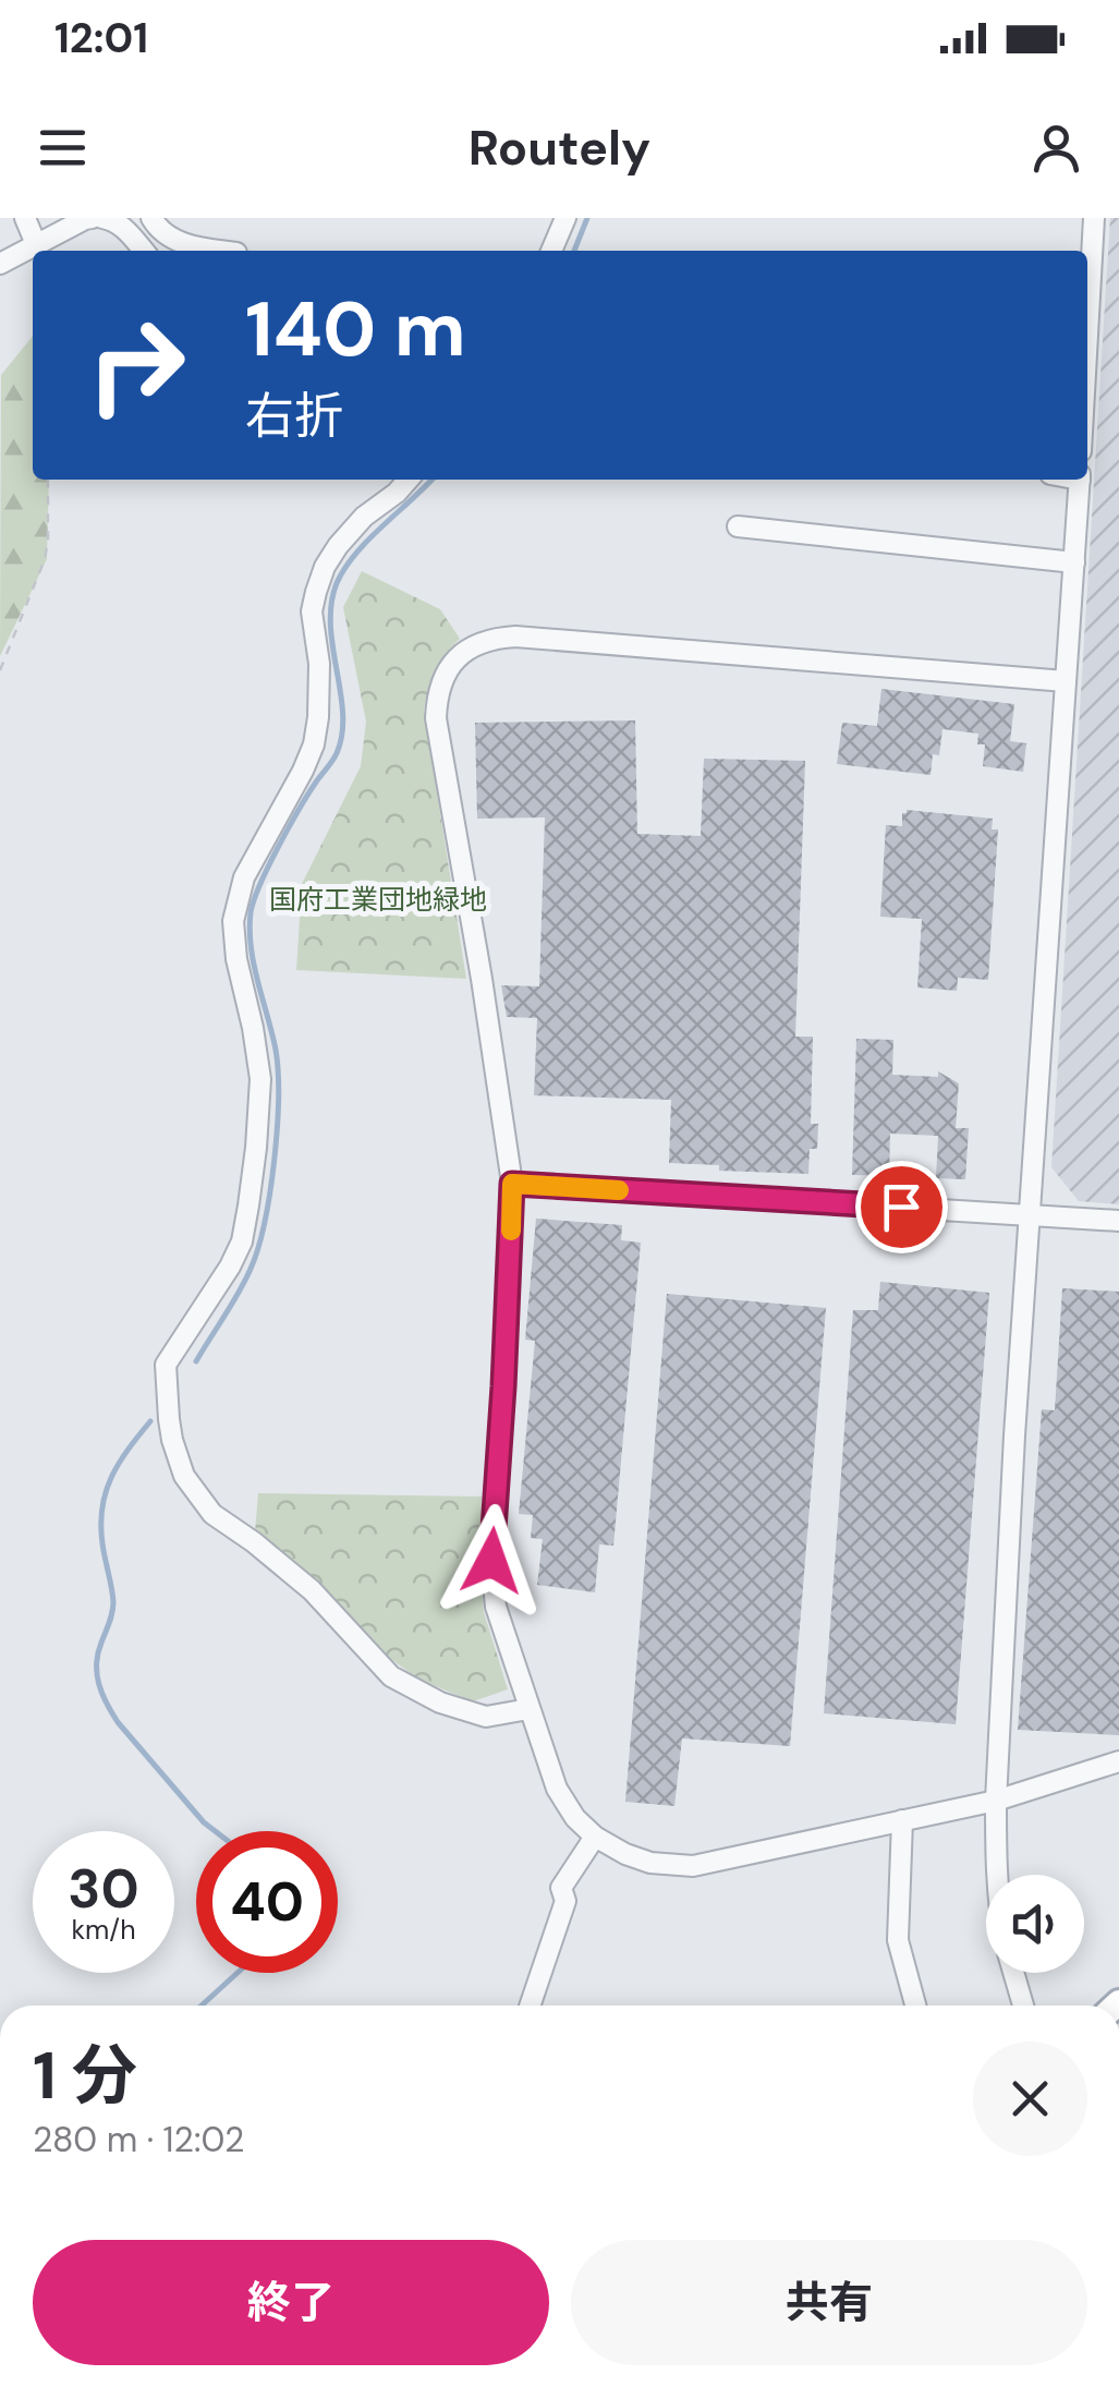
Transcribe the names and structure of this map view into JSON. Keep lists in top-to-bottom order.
{
  "parks": ["国府工業団地緑地"],
  "page": {
    "status": "12:01",
    "header": "Routely",
    "turn": ["140 m", "右折"],
    "speed": "30 km/h",
    "limit": "40",
    "heading": ["1 分", "280 m · 12:02"],
    "buttons": ["終了", "共有"]
  }
}
